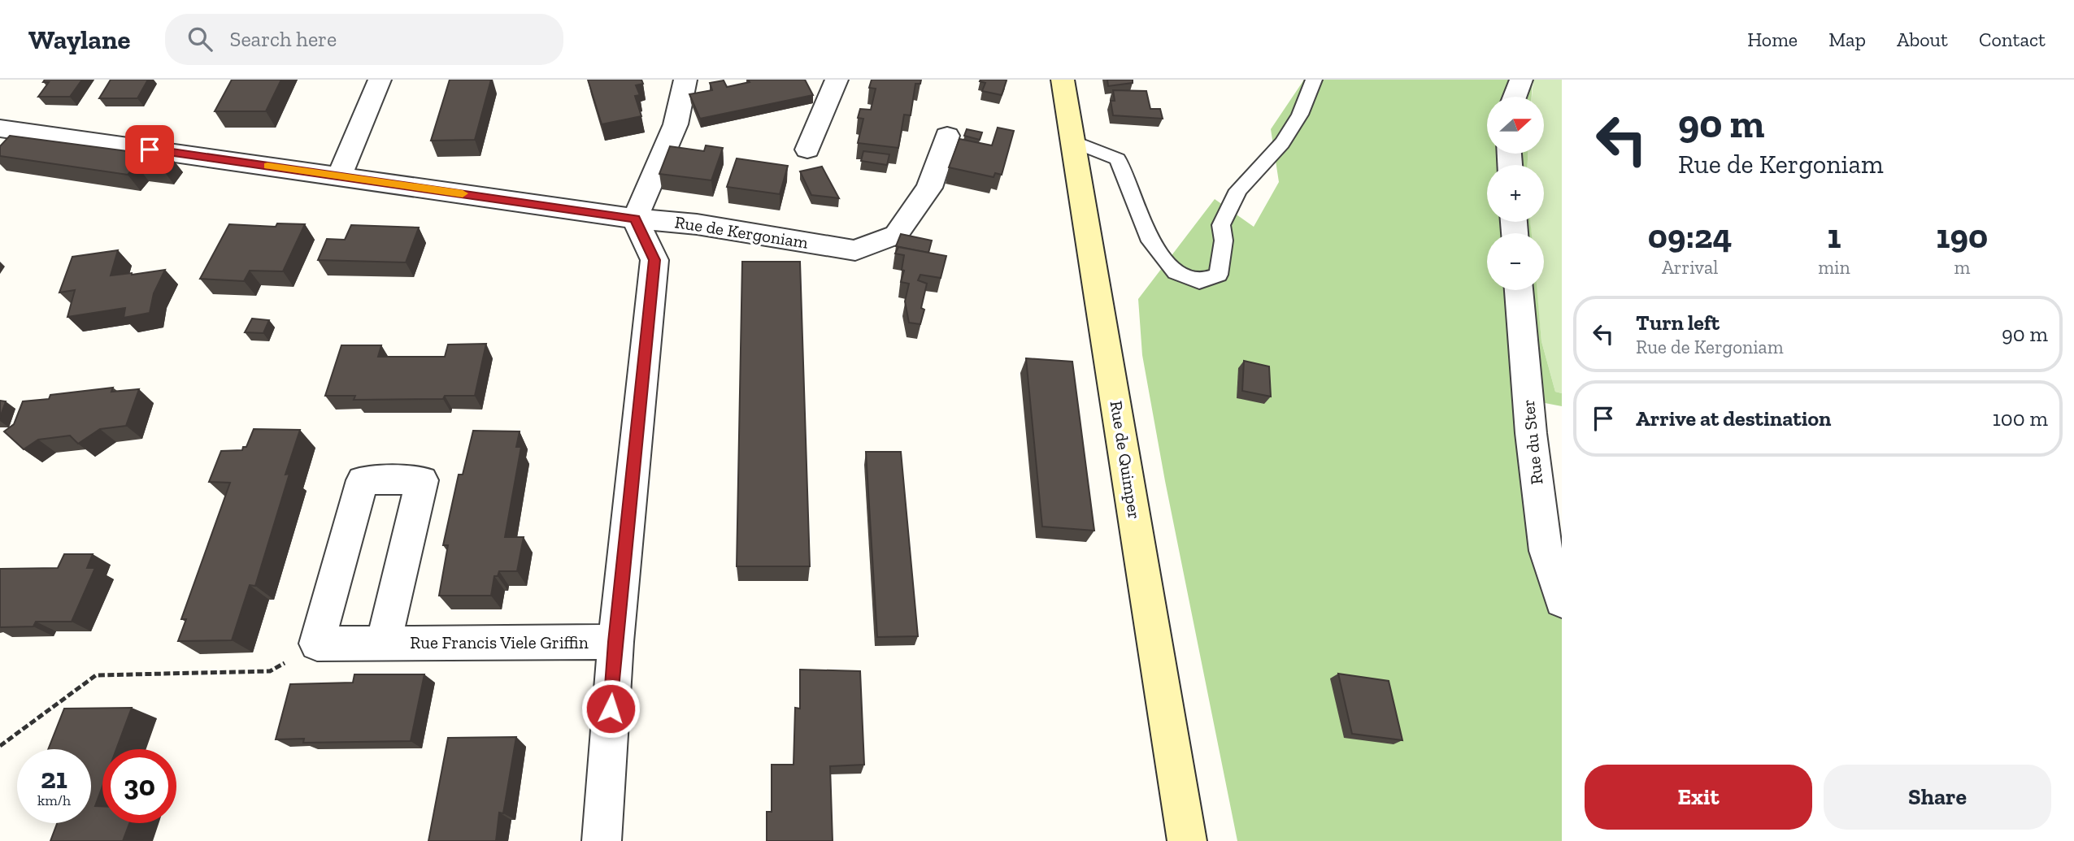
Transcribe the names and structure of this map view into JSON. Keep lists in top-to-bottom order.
{
  "streets": {
    "main road": ["Rue de Quimper"],
    "street": ["Rue de Kergoniam", "Rue du Ster", "Rue Francis Viele Griffin"]
  },
  "north": "right",
  "page": {
    "header": "Waylane",
    "search": "Search here",
    "nav": [
      "Home",
      "Map",
      "About",
      "Contact"
    ],
    "turn": ["90 m", "Rue de Kergoniam"],
    "map_buttons": ["+", "−"],
    "eta": [
      "09:24",
      "Arrival",
      "1",
      "min",
      "190",
      "m"
    ],
    "list": [
      {
        "name": "Turn left",
        "note": "Rue de Kergoniam",
        "value": "90 m"
      },
      {
        "name": "Arrive at destination",
        "value": "100 m"
      }
    ],
    "speed": "21 km/h",
    "limit": "30",
    "buttons": ["Exit", "Share"]
  }
}
